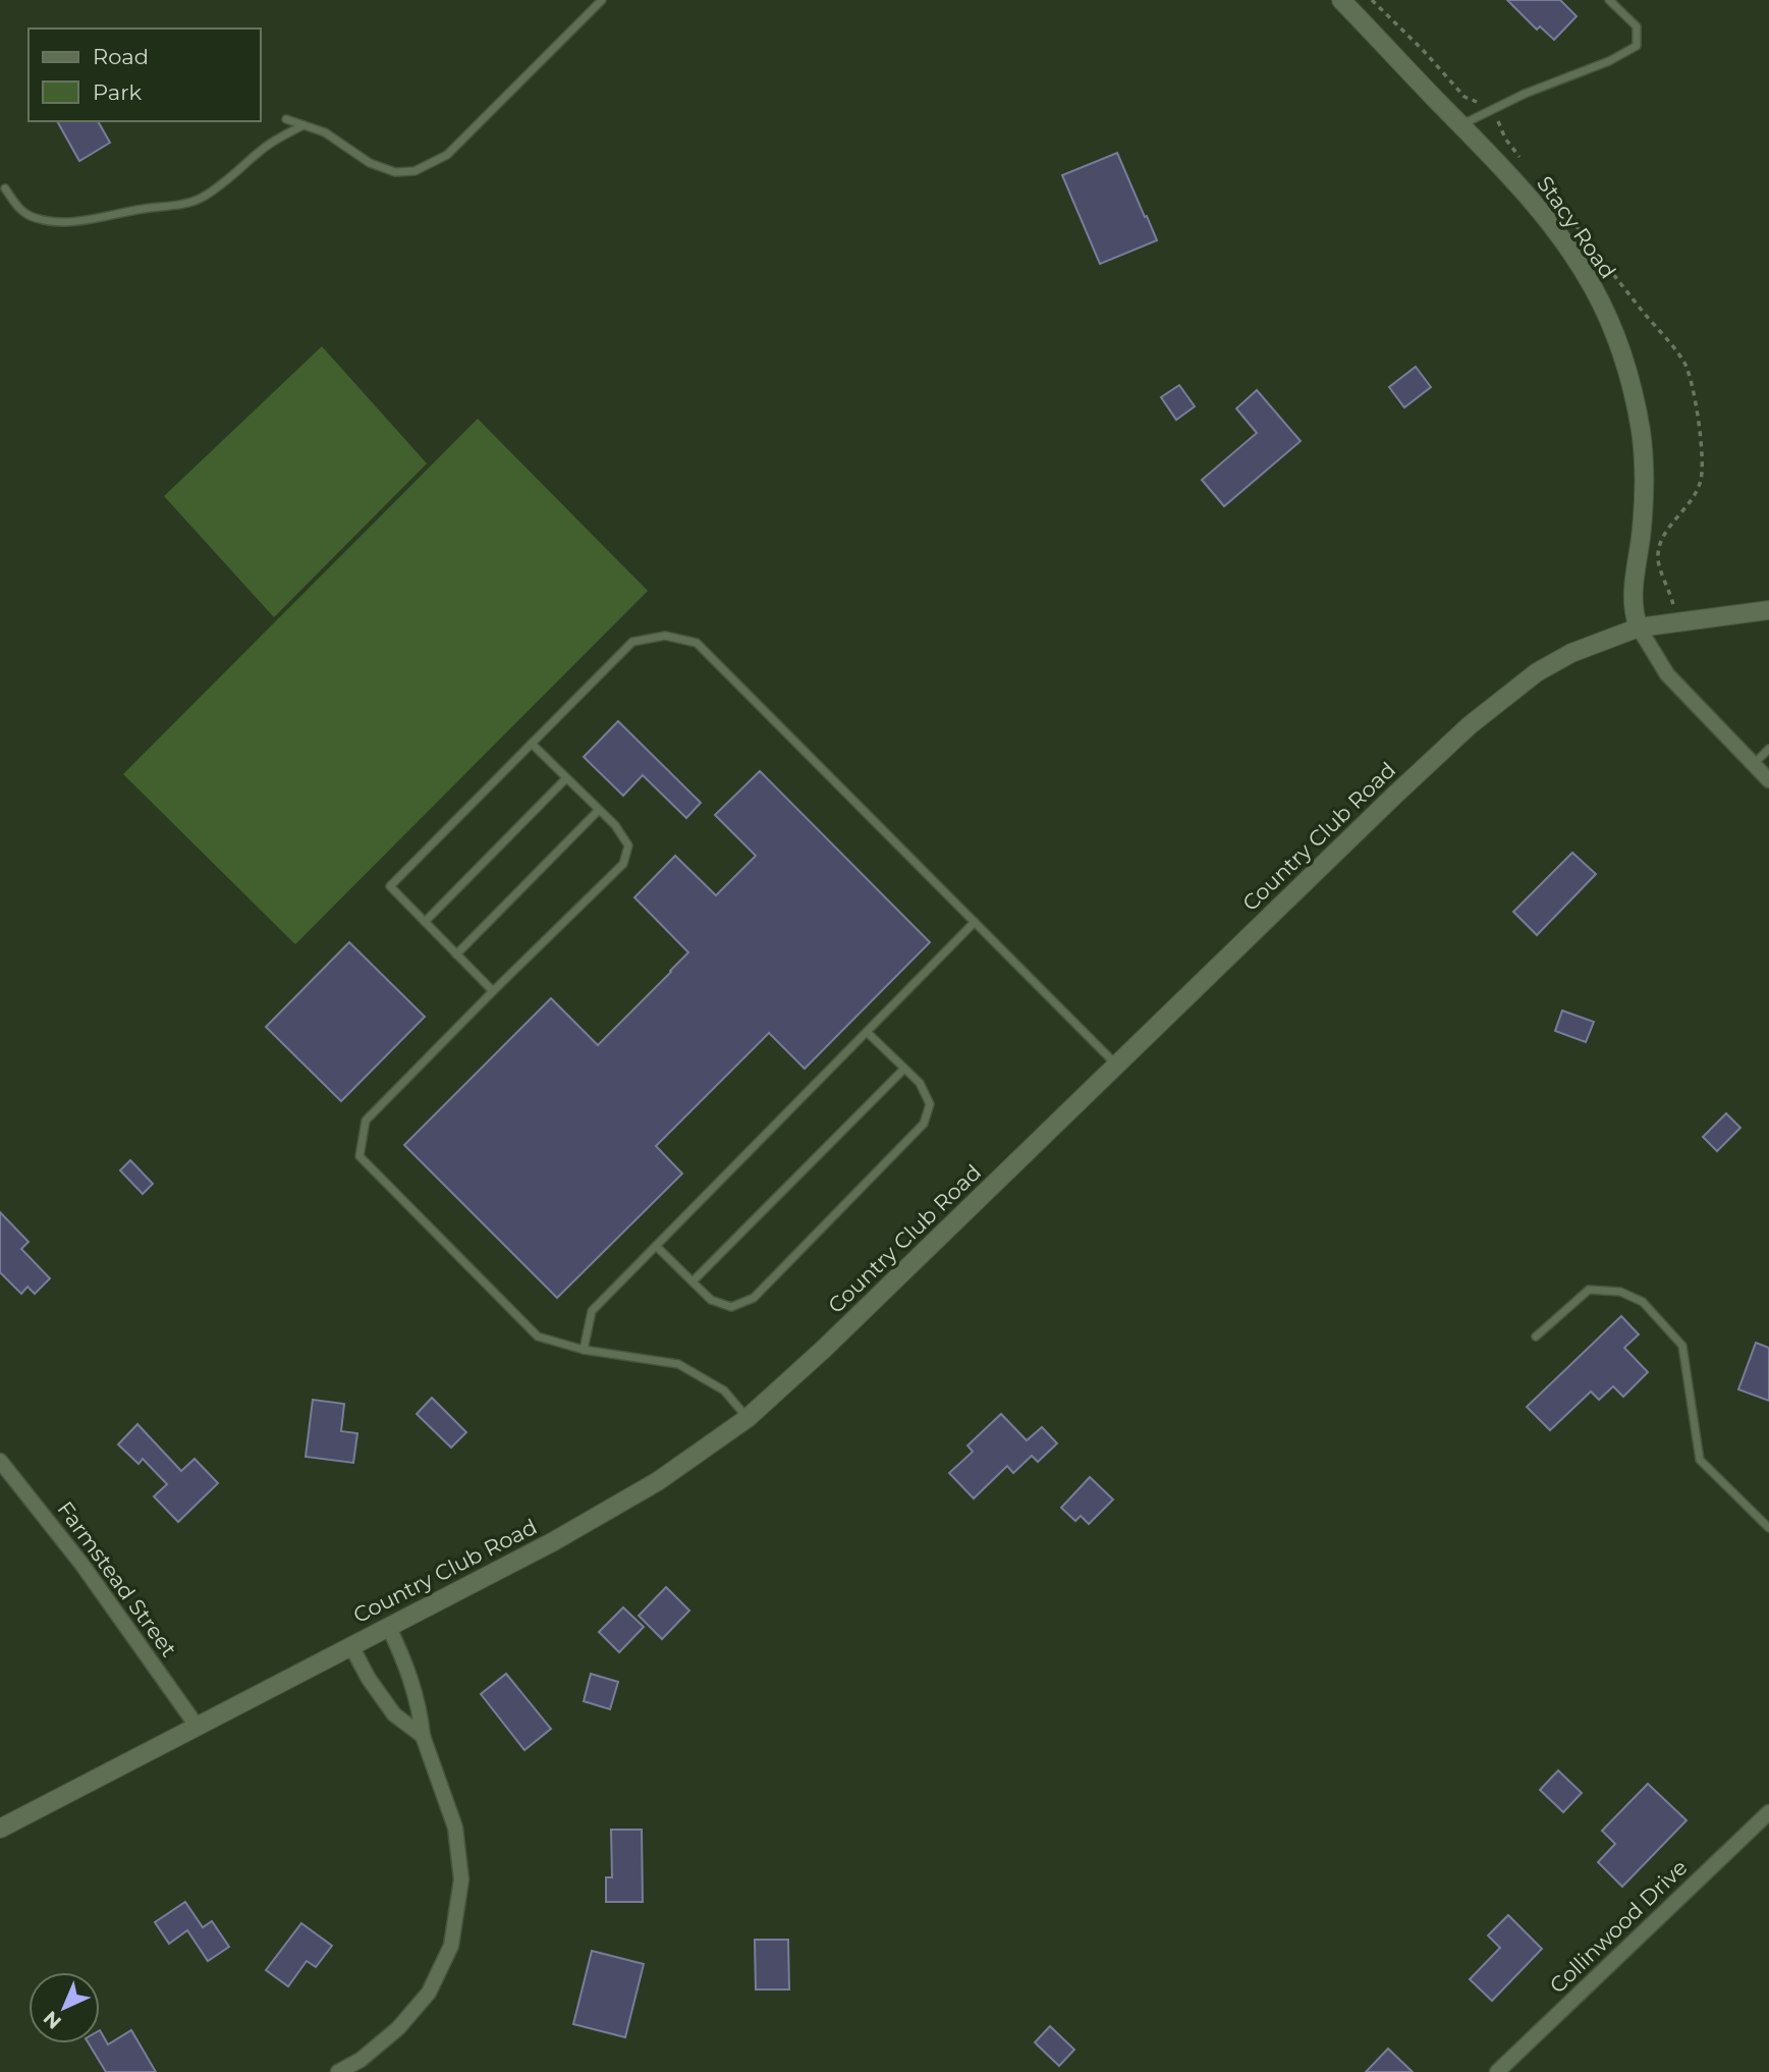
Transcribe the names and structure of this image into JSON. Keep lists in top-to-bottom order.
{
  "streets": {
    "main road": ["Stacy Road", "Country Club Road"],
    "street": ["Farmstead Street", "Collinwood Drive"]
  },
  "crossings": [
    ["Stacy Road", "Country Club Road"],
    ["Country Club Road", "Farmstead Street"]
  ],
  "legend": ["Road", "Park"],
  "north": "bottom left"
}
